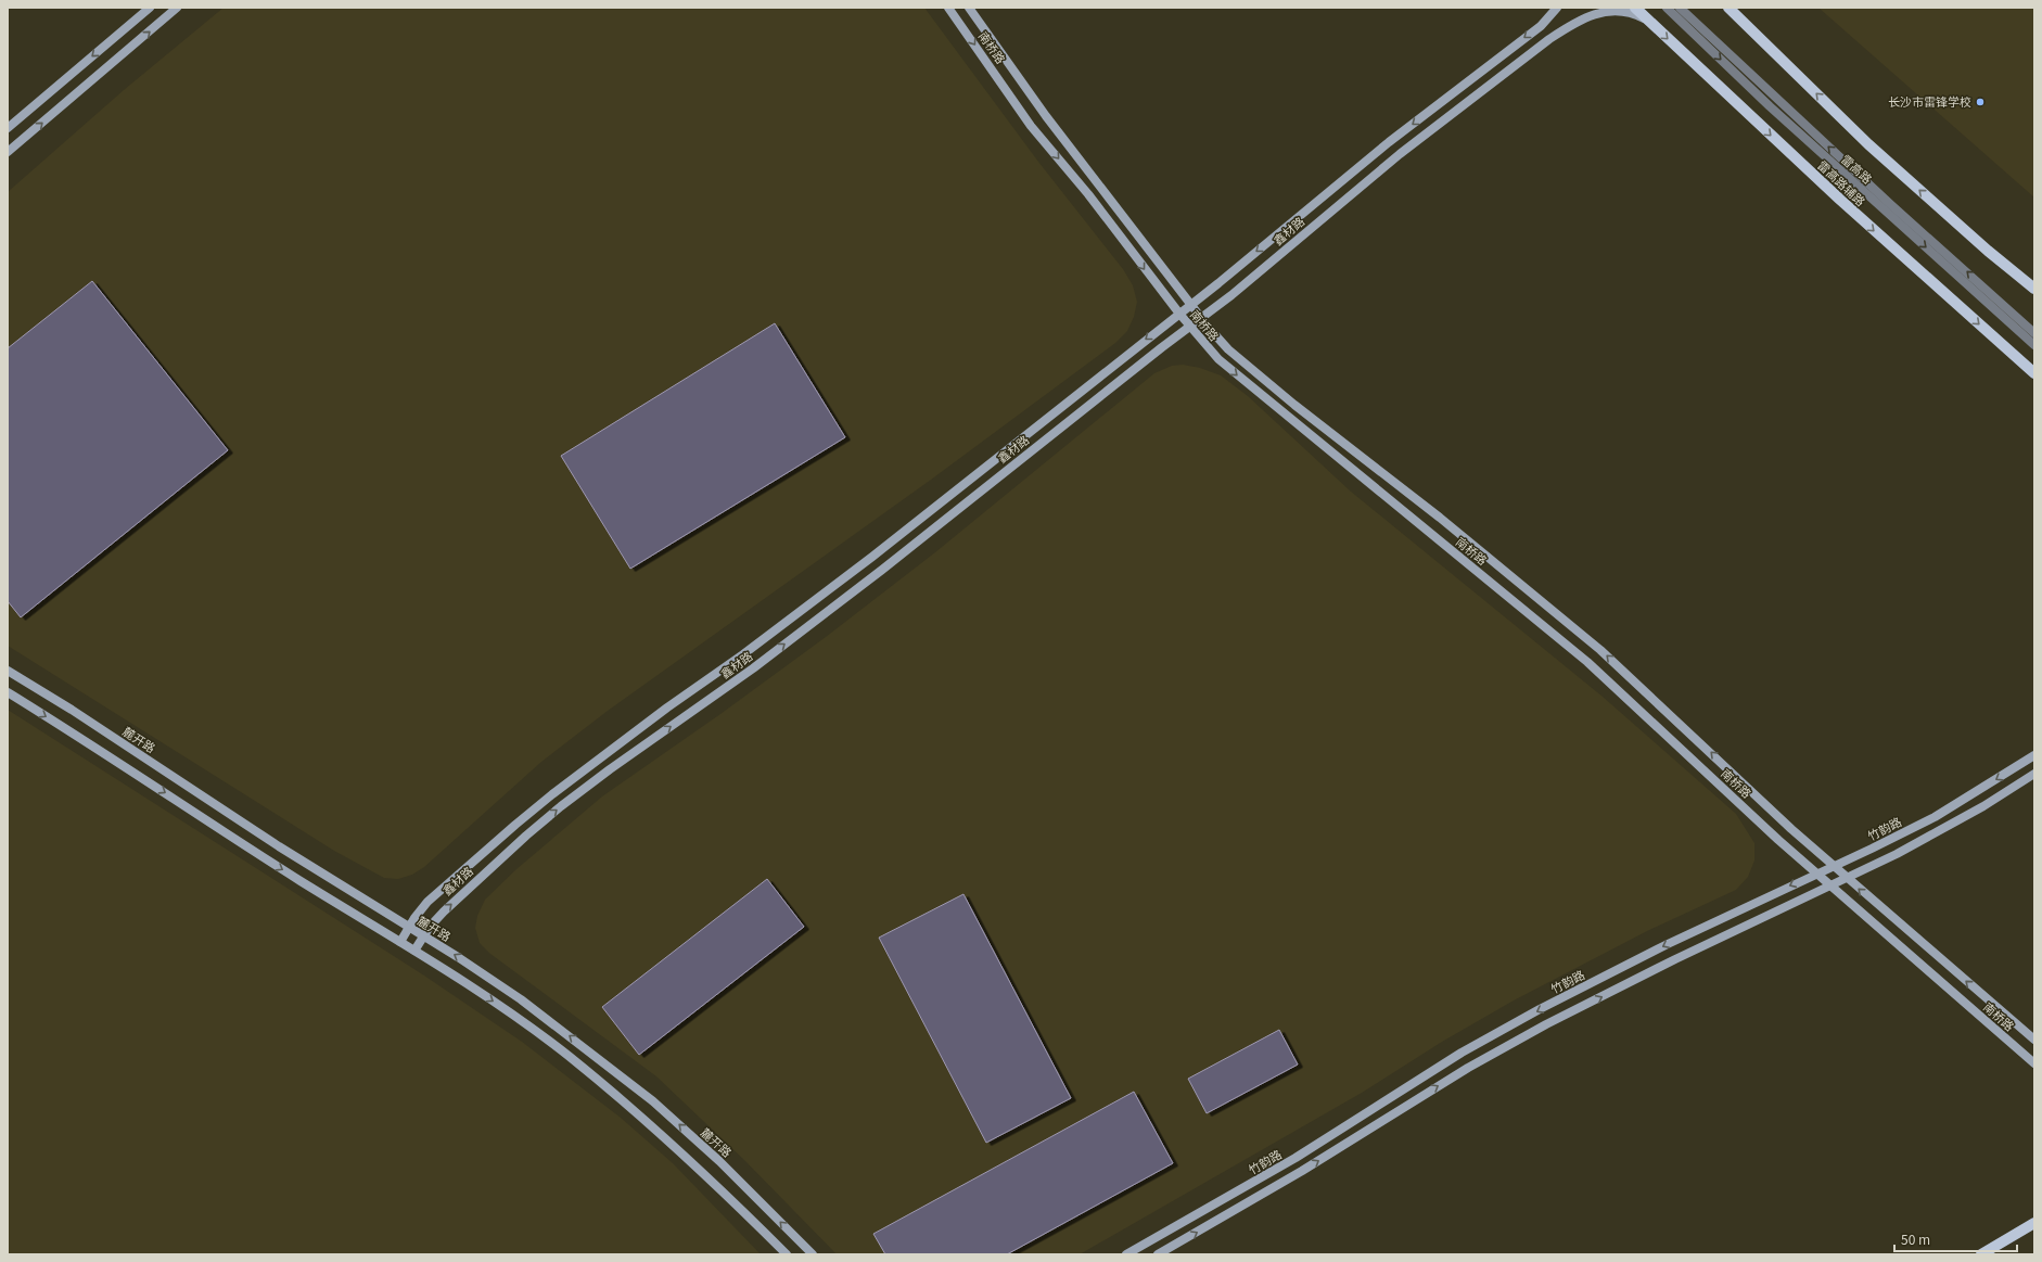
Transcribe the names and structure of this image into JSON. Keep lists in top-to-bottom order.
{
  "streets": {
    "main road": [
      "南桥路",
      "雷高路辅路",
      "鑫材路",
      "麓开路",
      "竹韵路"
    ],
    "street": ["雷高路"]
  },
  "crossings": [
    ["南桥路", "鑫材路"],
    ["南桥路", "竹韵路"],
    ["雷高路辅路", "鑫材路"],
    ["鑫材路", "麓开路"]
  ],
  "places": ["长沙市雷锋学校"],
  "scale_bar": "50 m"
}
